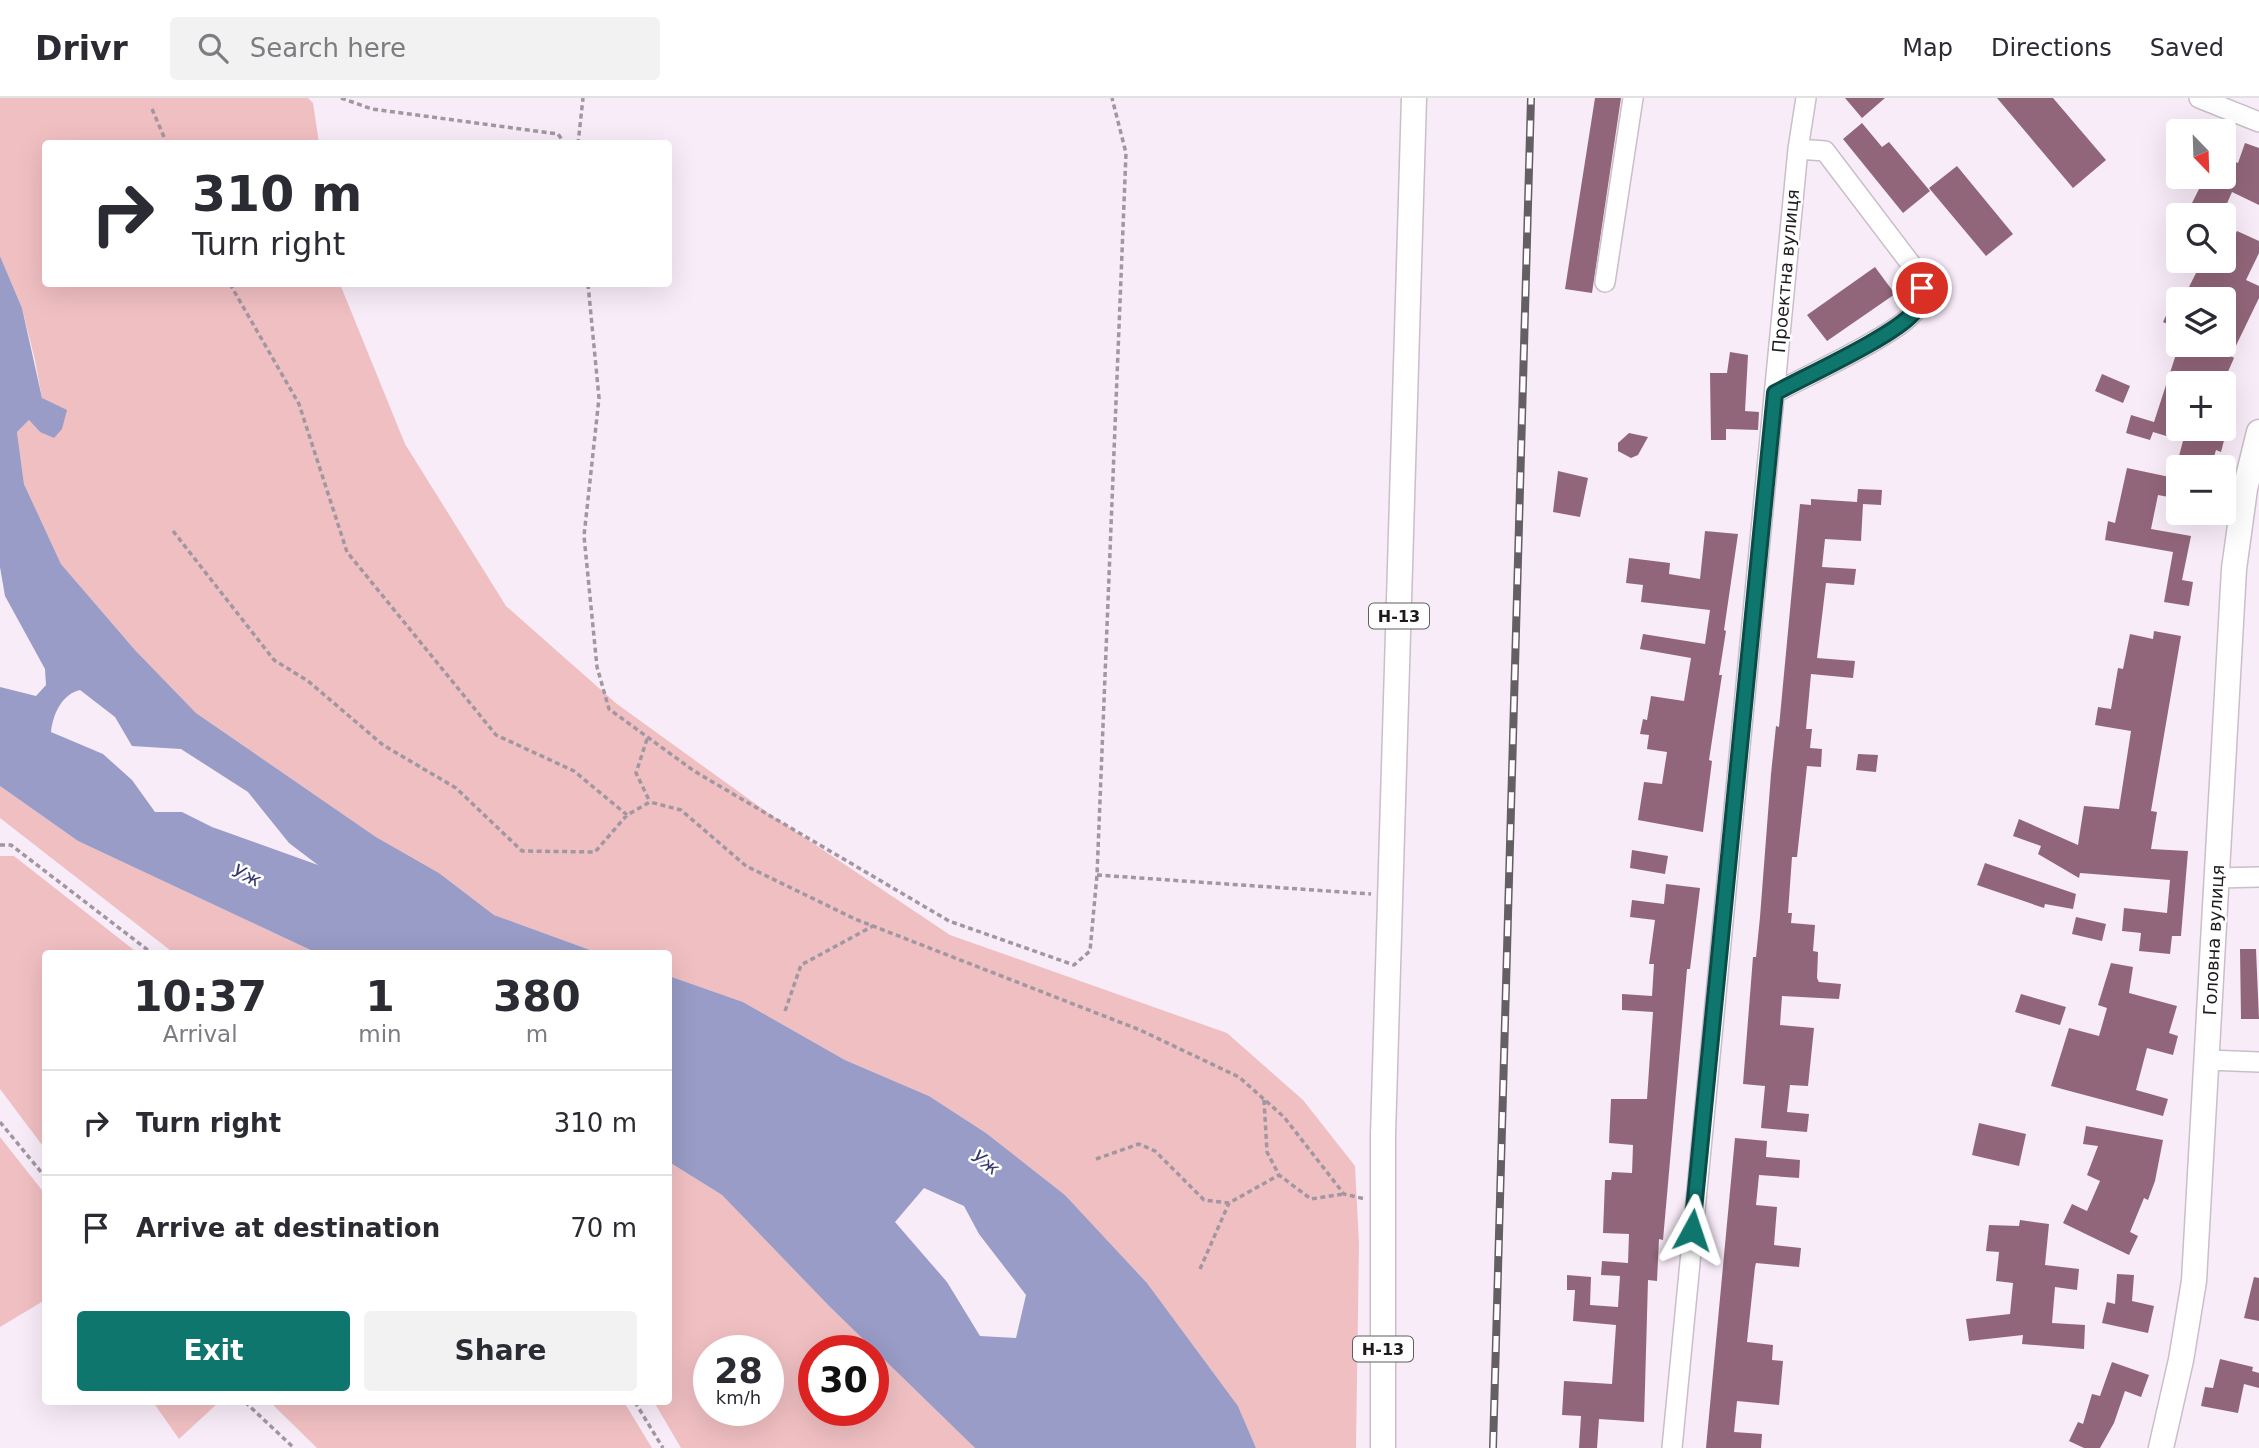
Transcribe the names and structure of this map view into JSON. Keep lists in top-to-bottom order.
{
  "streets": {
    "main road": ["Н-13", "Головна вулиця"],
    "street": ["Проектна вулиця"]
  },
  "water": ["Уж"],
  "north": "bottom right",
  "page": {
    "header": "Drivr",
    "search": "Search here",
    "nav": ["Map", "Directions", "Saved"],
    "map_buttons": ["+", "−"],
    "turn": ["310 m", "Turn right"],
    "eta": [
      "10:37",
      "Arrival",
      "1",
      "min",
      "380",
      "m"
    ],
    "list": [
      {
        "name": "Turn right",
        "value": "310 m"
      },
      {
        "name": "Arrive at destination",
        "value": "70 m"
      }
    ],
    "buttons": ["Exit", "Share"],
    "speed": "28 km/h",
    "limit": "30"
  }
}
